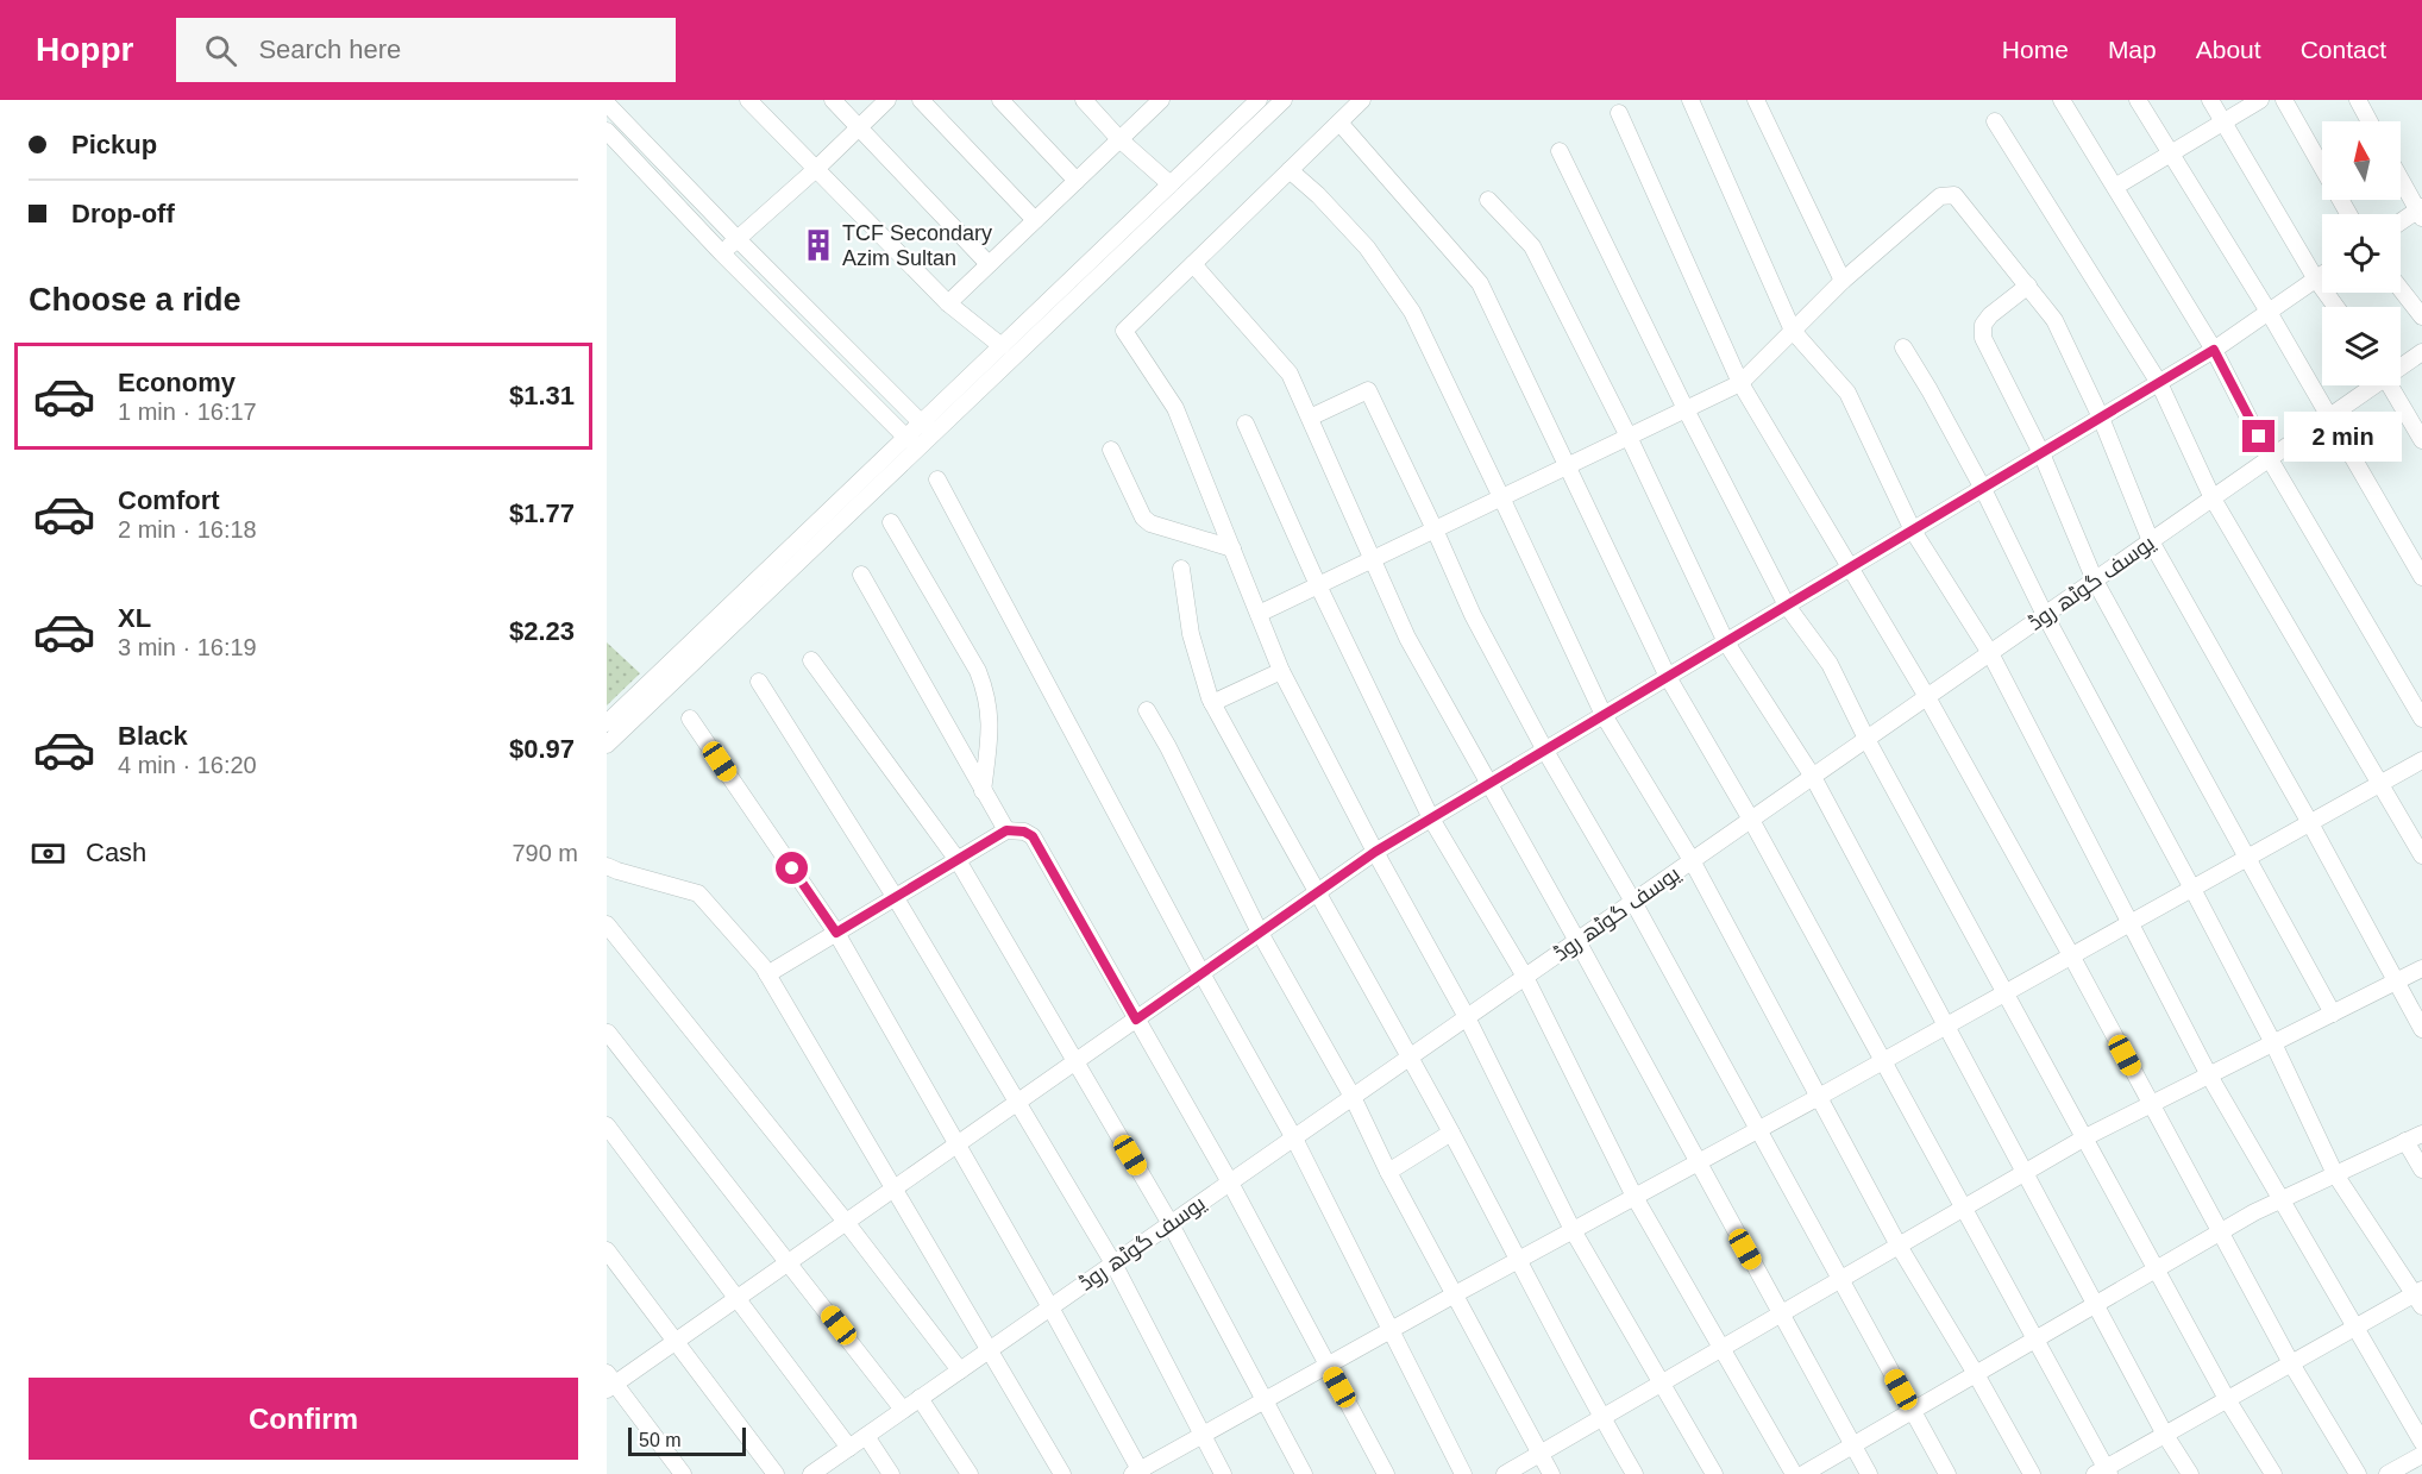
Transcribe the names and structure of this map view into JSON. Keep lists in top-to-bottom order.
{
  "streets": {
    "street": ["یوسف گوٹھ روڈ"]
  },
  "places": {
    "building": ["TCF Secondary Azim Sultan"]
  },
  "scale_bar": "50 m",
  "north": "top",
  "page": {
    "header": "Hoppr",
    "search": "Search here",
    "nav": [
      "Home",
      "Map",
      "About",
      "Contact"
    ],
    "banner": ["Pickup", "Drop-off"],
    "heading": "Choose a ride",
    "list": [
      {
        "name": "Economy",
        "note": "1 min · 16:17",
        "value": "$1.31"
      },
      {
        "name": "Comfort",
        "note": "2 min · 16:18",
        "value": "$1.77"
      },
      {
        "name": "XL",
        "note": "3 min · 16:19",
        "value": "$2.23"
      },
      {
        "name": "Black",
        "note": "4 min · 16:20",
        "value": "$0.97"
      }
    ],
    "bubble": "2 min",
    "pay": ["Cash", "790 m"],
    "buttons": "Confirm",
    "scale": "50 m"
  }
}
